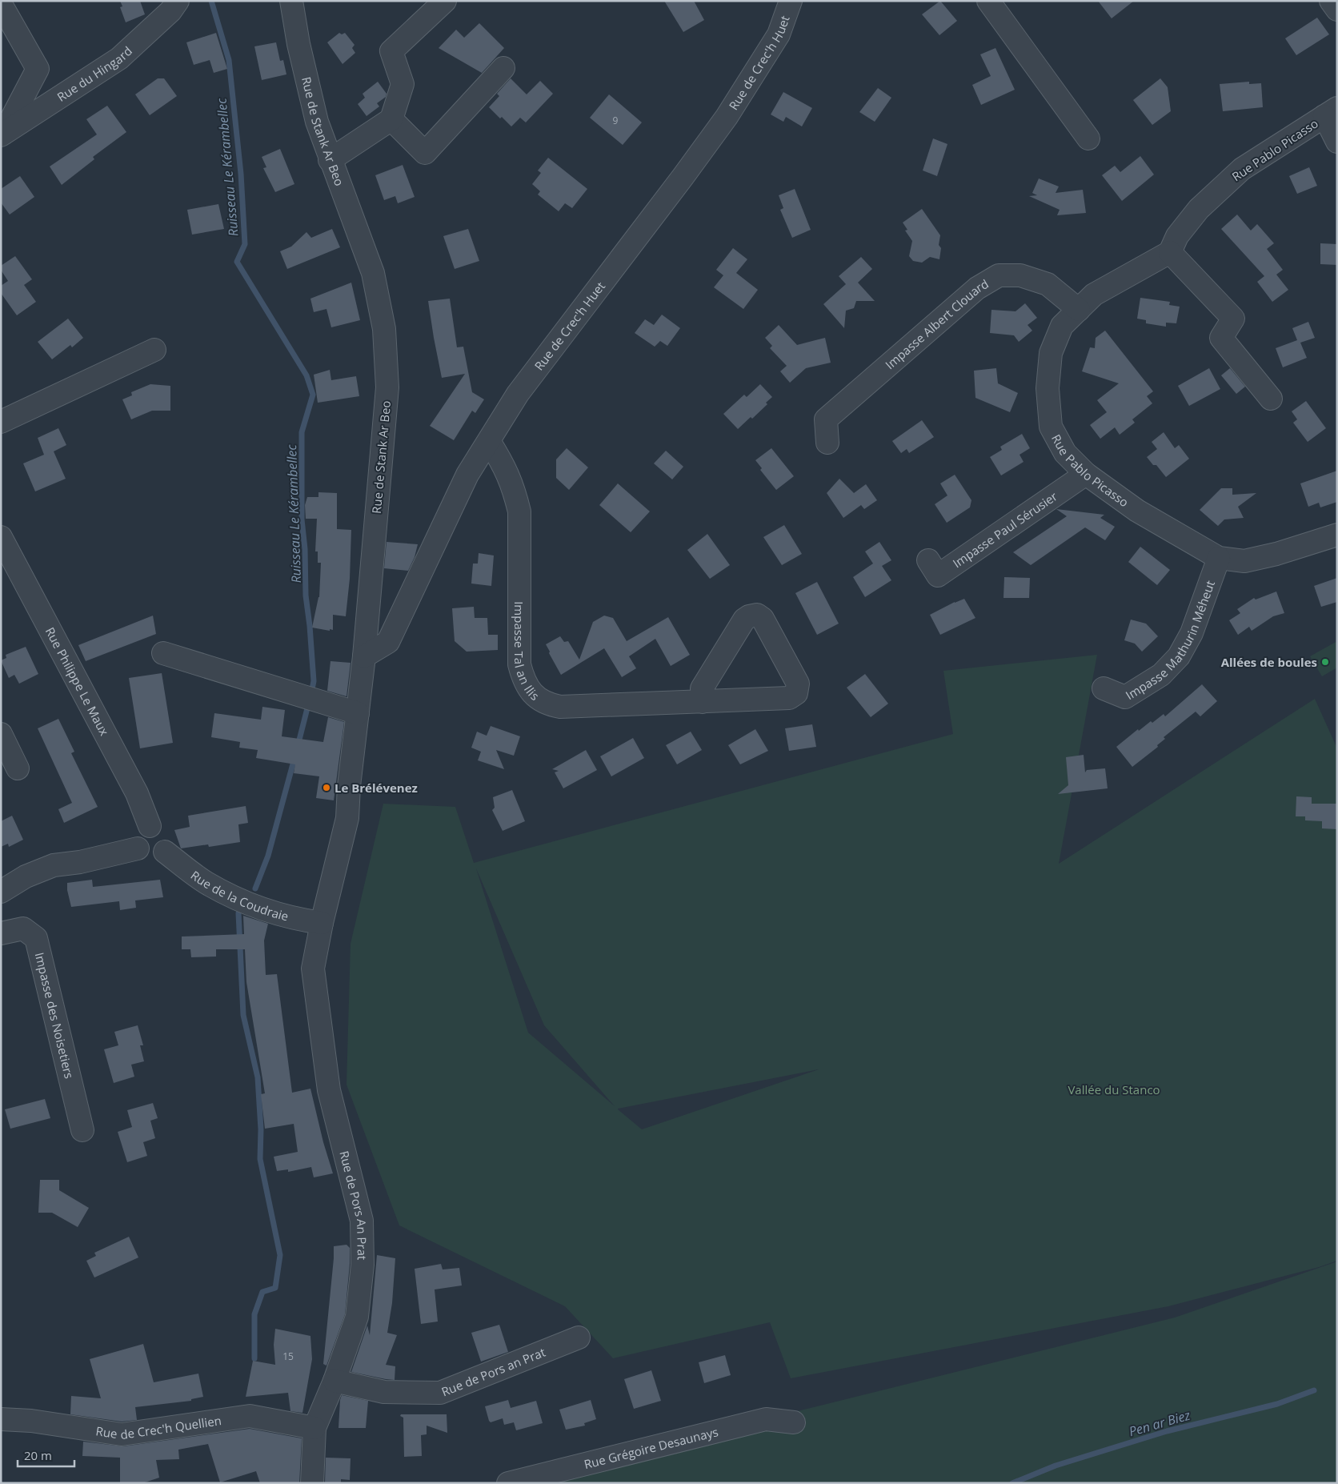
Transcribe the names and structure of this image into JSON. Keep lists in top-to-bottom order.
{
  "streets": {
    "street": [
      "Rue de Crec'h Huet",
      "Rue du Hingard",
      "Rue de Stank Ar Beo",
      "Rue Pablo Picasso",
      "Impasse Albert Clouard",
      "Impasse Paul Sérusier",
      "Impasse Mathurin Méheut",
      "Impasse Tal an Ilis",
      "Rue Philippe Le Maux",
      "Rue de la Coudraie",
      "Impasse des Noisetiers",
      "Rue de Pors An Prat",
      "Rue de Pors an Prat",
      "Rue de Crec'h Quellien",
      "Rue Grégoire Desaunays"
    ]
  },
  "crossings": [
    ["Rue de Crec'h Huet", "Rue de Stank Ar Beo"],
    ["Rue de Crec'h Huet", "Impasse Tal an Ilis"],
    ["Rue de Stank Ar Beo", "Rue de la Coudraie"],
    ["Rue de Stank Ar Beo", "Rue de Pors An Prat"],
    ["Rue Pablo Picasso", "Impasse Albert Clouard"],
    ["Rue Pablo Picasso", "Impasse Paul Sérusier"],
    ["Rue Pablo Picasso", "Impasse Mathurin Méheut"],
    ["Rue Philippe Le Maux", "Rue de la Coudraie"],
    ["Rue de la Coudraie", "Rue de Pors An Prat"],
    ["Rue de Pors An Prat", "Rue de Pors an Prat"],
    ["Rue de Pors An Prat", "Rue de Crec'h Quellien"]
  ],
  "water": ["Ruisseau Le Kérambellec", "Pen ar Biez"],
  "parks": ["Vallée du Stanco"],
  "places": ["Allées de boules", "Le Brélévenez"],
  "house_numbers": ["9", "15"],
  "scale_bar": "20 m"
}
